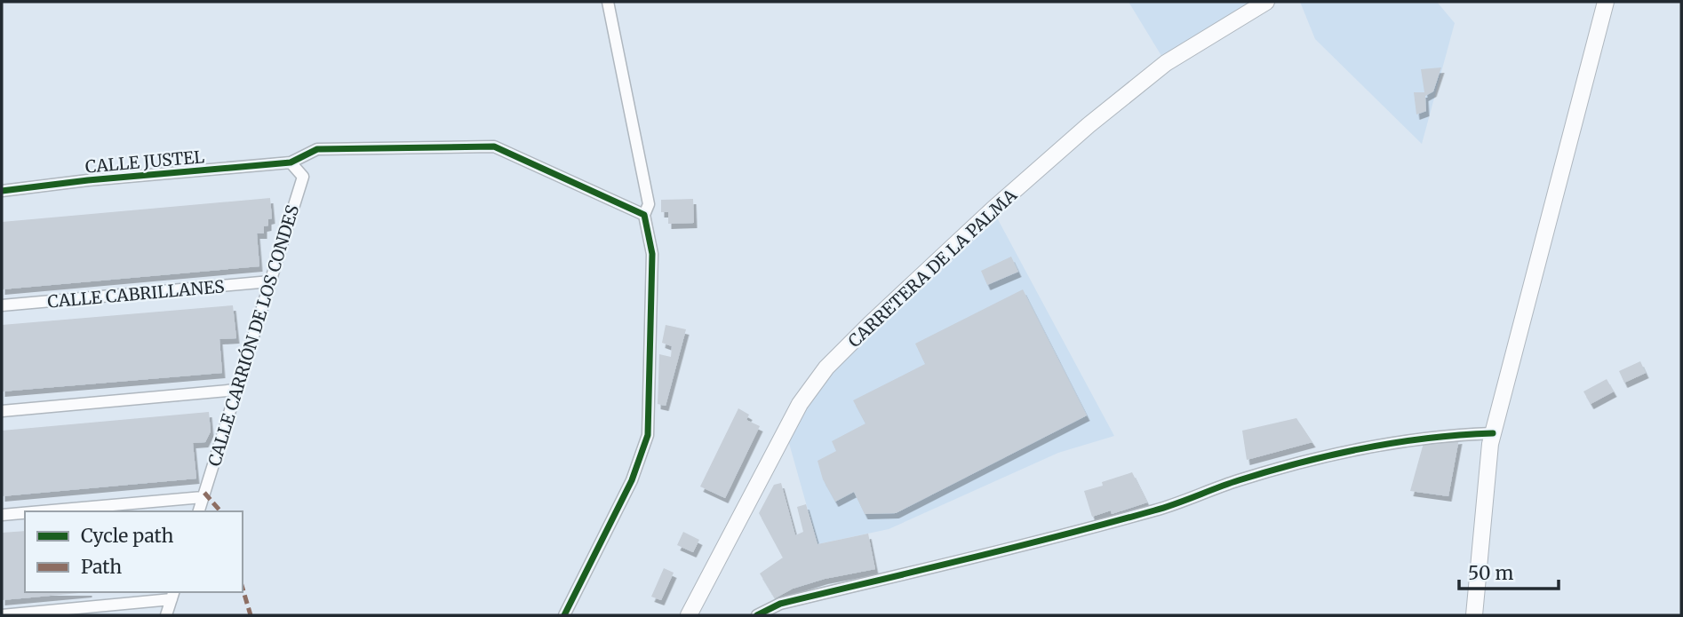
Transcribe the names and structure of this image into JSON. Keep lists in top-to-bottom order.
{
  "streets": {
    "main road": ["CARRETERA DE LA PALMA"],
    "street": ["CALLE JUSTEL", "CALLE CABRILLANES", "CALLE CARRIÓN DE LOS CONDES"]
  },
  "crossings": [
    ["CALLE JUSTEL", "CALLE CARRIÓN DE LOS CONDES"],
    ["CALLE CABRILLANES", "CALLE CARRIÓN DE LOS CONDES"]
  ],
  "legend": ["Cycle path", "Path"],
  "scale_bar": "50 m"
}
